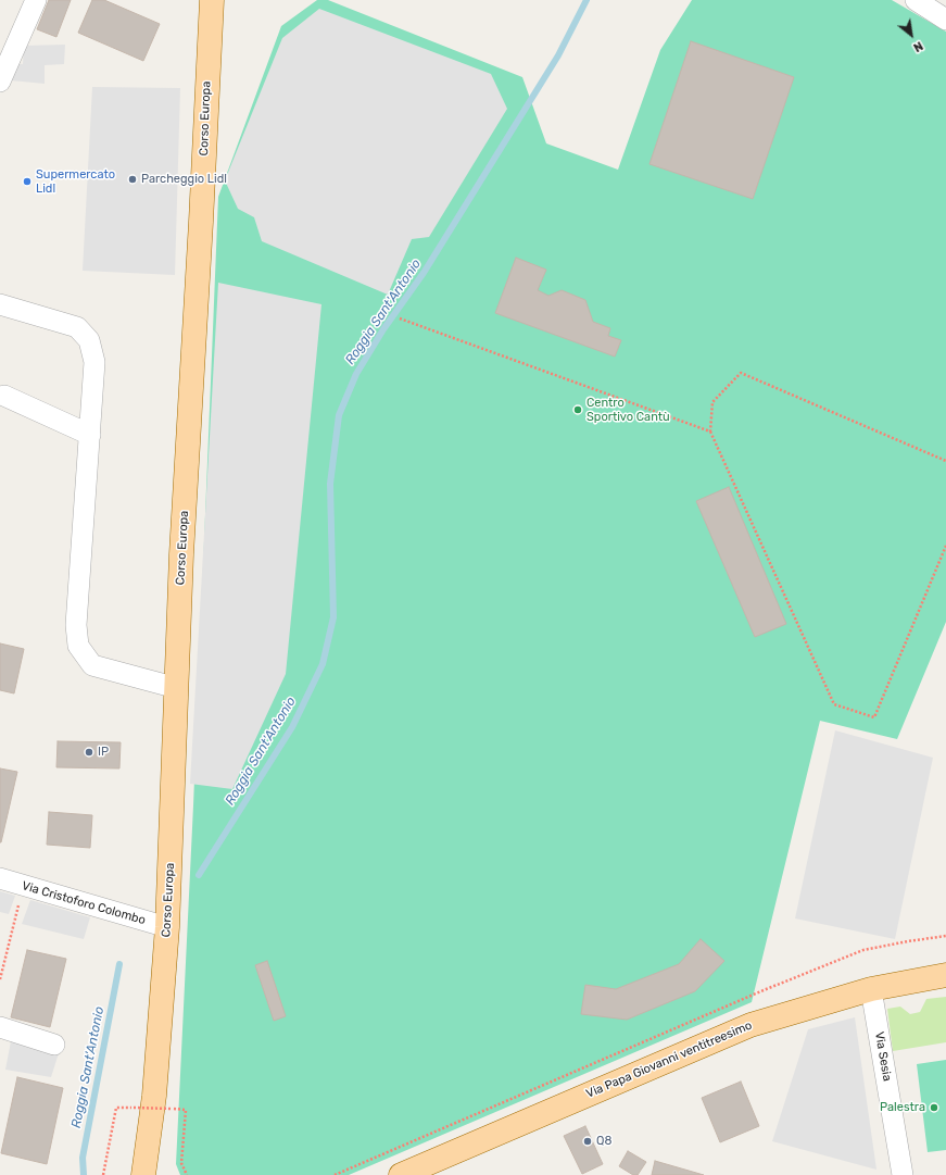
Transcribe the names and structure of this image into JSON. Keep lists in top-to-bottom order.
{
  "streets": {
    "main road": ["Corso Europa", "Via Papa Giovanni ventitreesimo"],
    "street": ["Via Cristoforo Colombo", "Via Sesia"]
  },
  "crossings": [
    ["Corso Europa", "Via Cristoforo Colombo"],
    ["Via Sesia", "Via Papa Giovanni ventitreesimo"]
  ],
  "water": ["Roggia Sant'Antonio"],
  "places": [
    "Parcheggio Lidl",
    "Supermercato Lidl",
    "Centro Sportivo Cantù",
    "IP",
    "Palestra",
    "Q8"
  ],
  "north": "bottom right"
}
